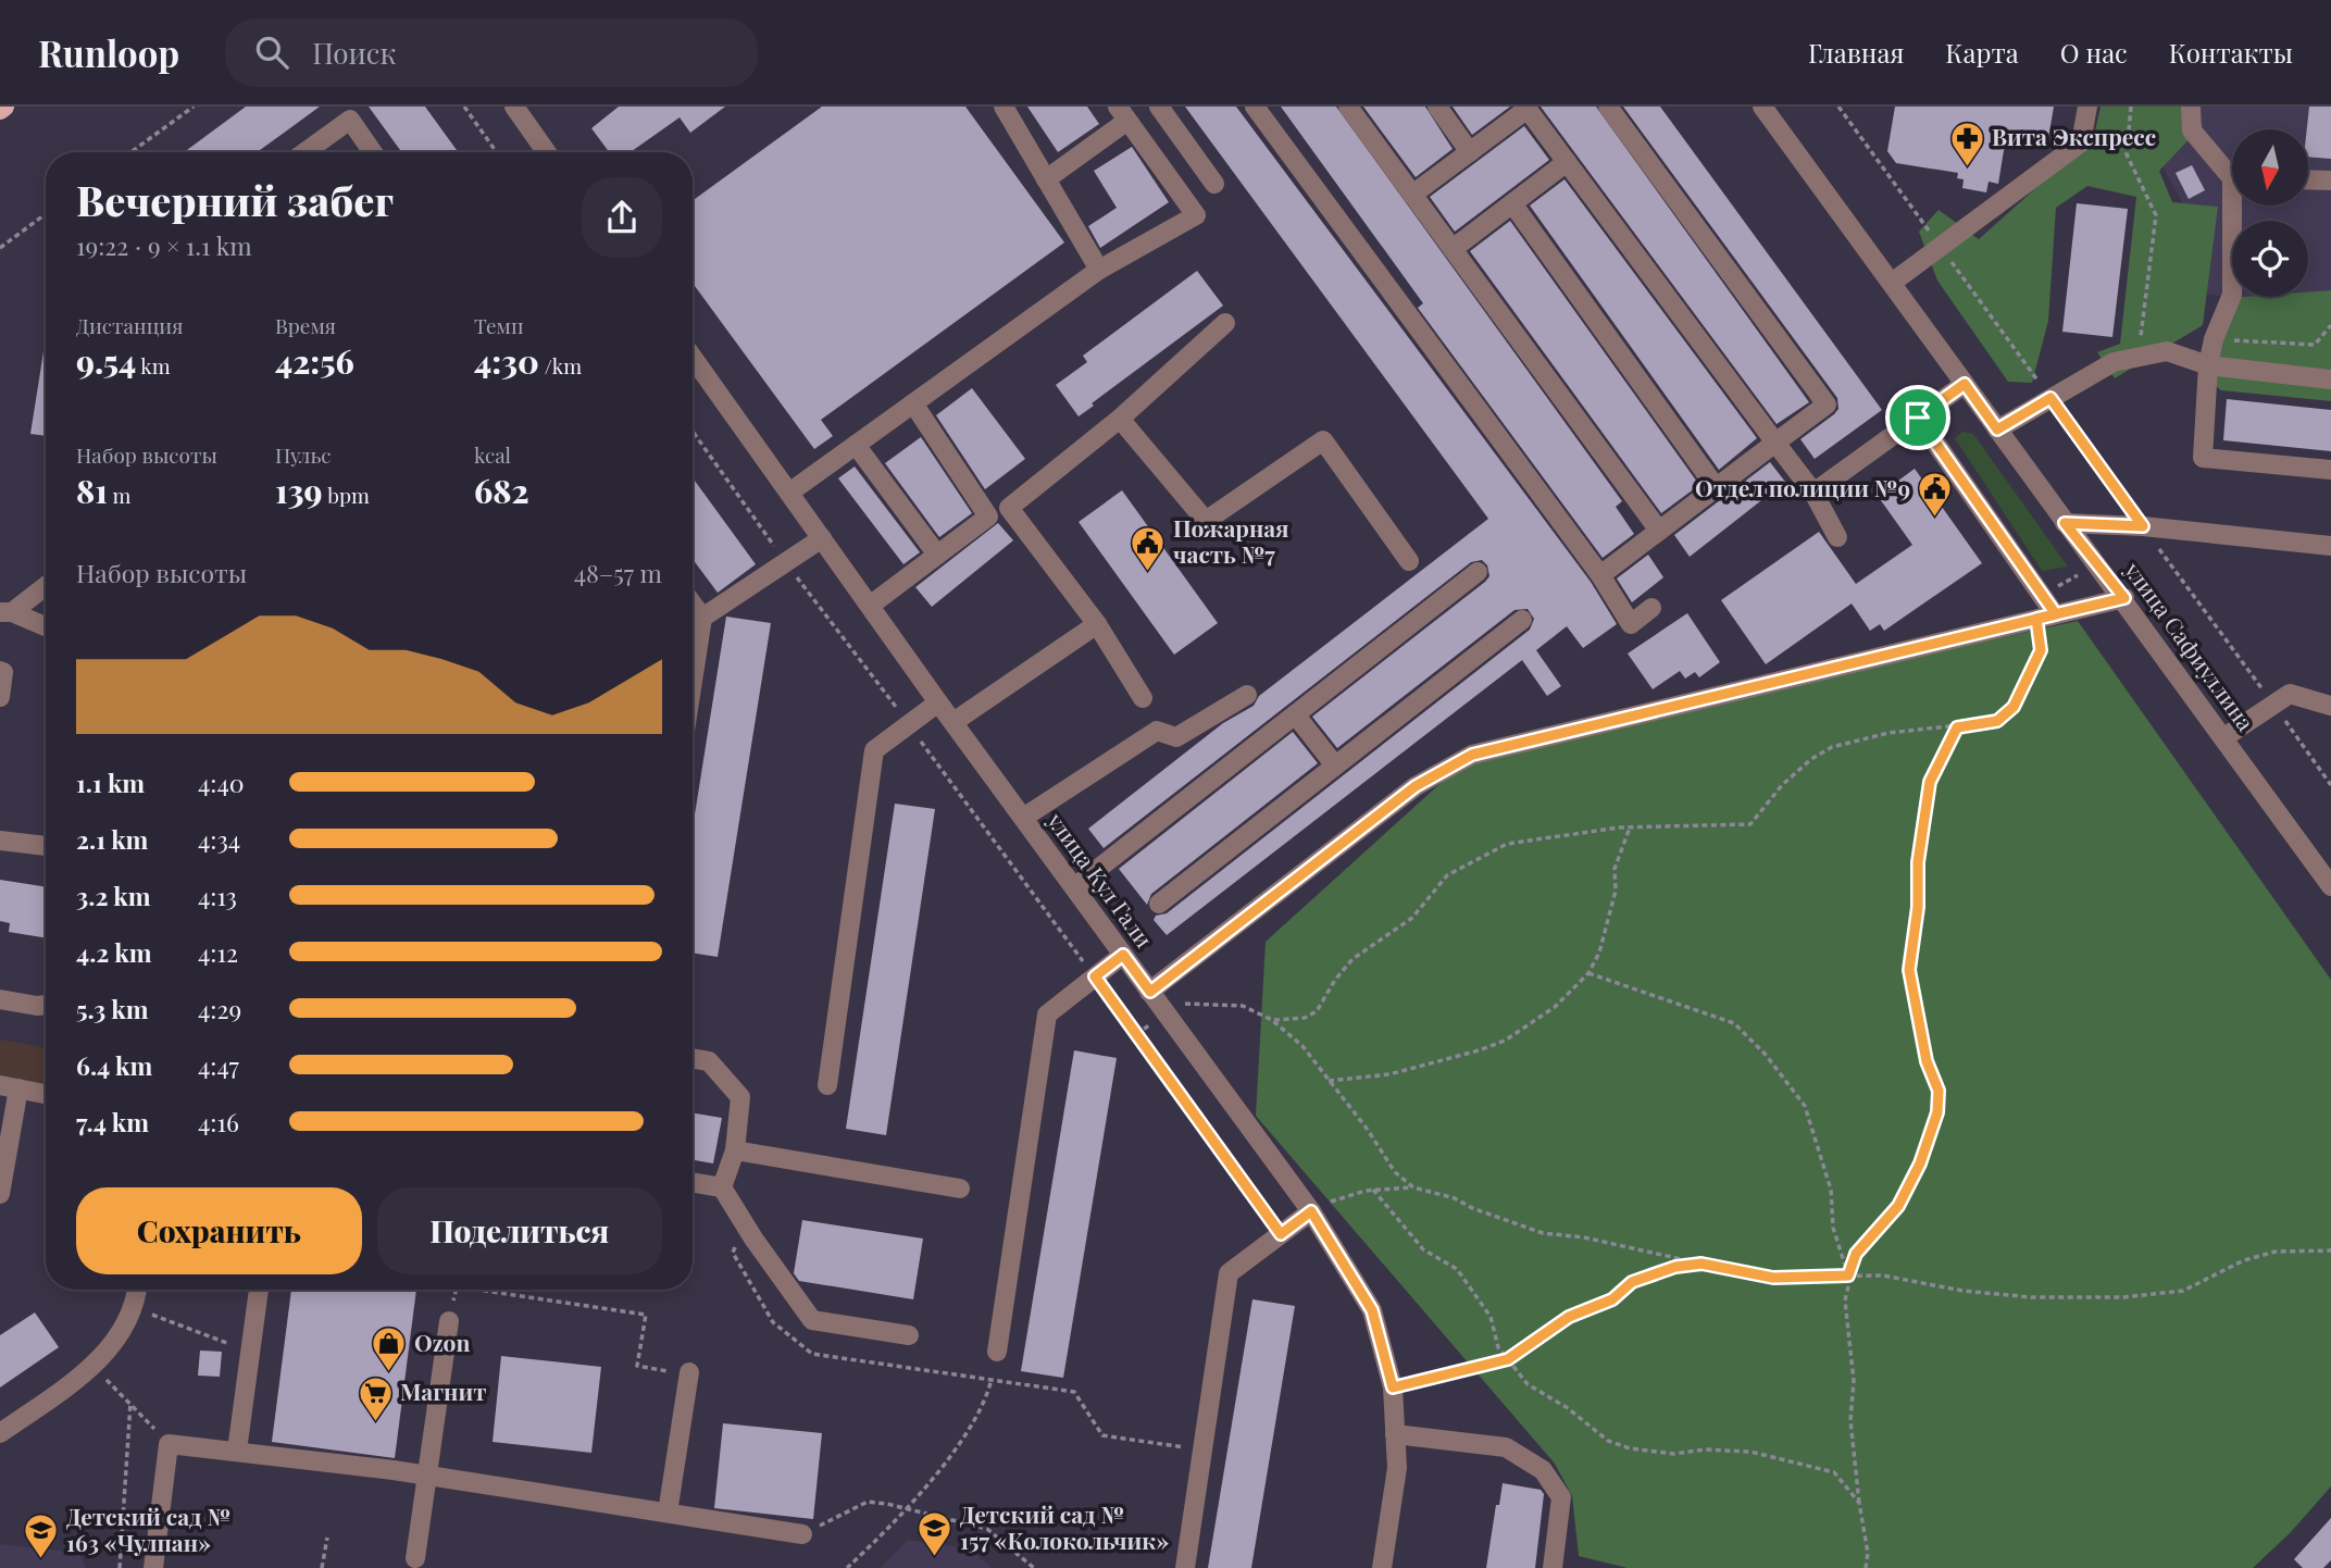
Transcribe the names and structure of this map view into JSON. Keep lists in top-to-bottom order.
{
  "streets": {
    "street": ["улица Сафиуллина", "улица Кул Гали"]
  },
  "places": {
    "pharmacy": ["Вита Экспресс"],
    "public building": ["Отдел полиции №9", "Пожарная часть №7"],
    "shop": ["Ozon"],
    "supermarket": ["Магнит"],
    "school or university": ["Детский сад № 157 «Колокольчик»", "Детский сад № 163 «Чулпан»"]
  },
  "north": "bottom",
  "page": {
    "header": "Runloop",
    "search": "Поиск",
    "nav": [
      "Главная",
      "Карта",
      "О нас",
      "Контакты"
    ],
    "heading": ["Вечерний забег", "19:22 · 9 × 1.1 km"],
    "stats": [
      ["Дистанция", "9.54 km"],
      ["Время", "42:56"],
      ["Темп", "4:30 /km"],
      ["Набор высоты", "81 m"],
      ["Пульс", "139 bpm"],
      ["kcal", "682"]
    ],
    "chart": ["Набор высоты", "48–57 m"],
    "list": [
      {
        "name": "1.1 km",
        "note": "4:40"
      },
      {
        "name": "2.1 km",
        "note": "4:34"
      },
      {
        "name": "3.2 km",
        "note": "4:13"
      },
      {
        "name": "4.2 km",
        "note": "4:12"
      },
      {
        "name": "5.3 km",
        "note": "4:29"
      },
      {
        "name": "6.4 km",
        "note": "4:47"
      },
      {
        "name": "7.4 km",
        "note": "4:16"
      }
    ],
    "buttons": ["Сохранить", "Поделиться"]
  }
}
